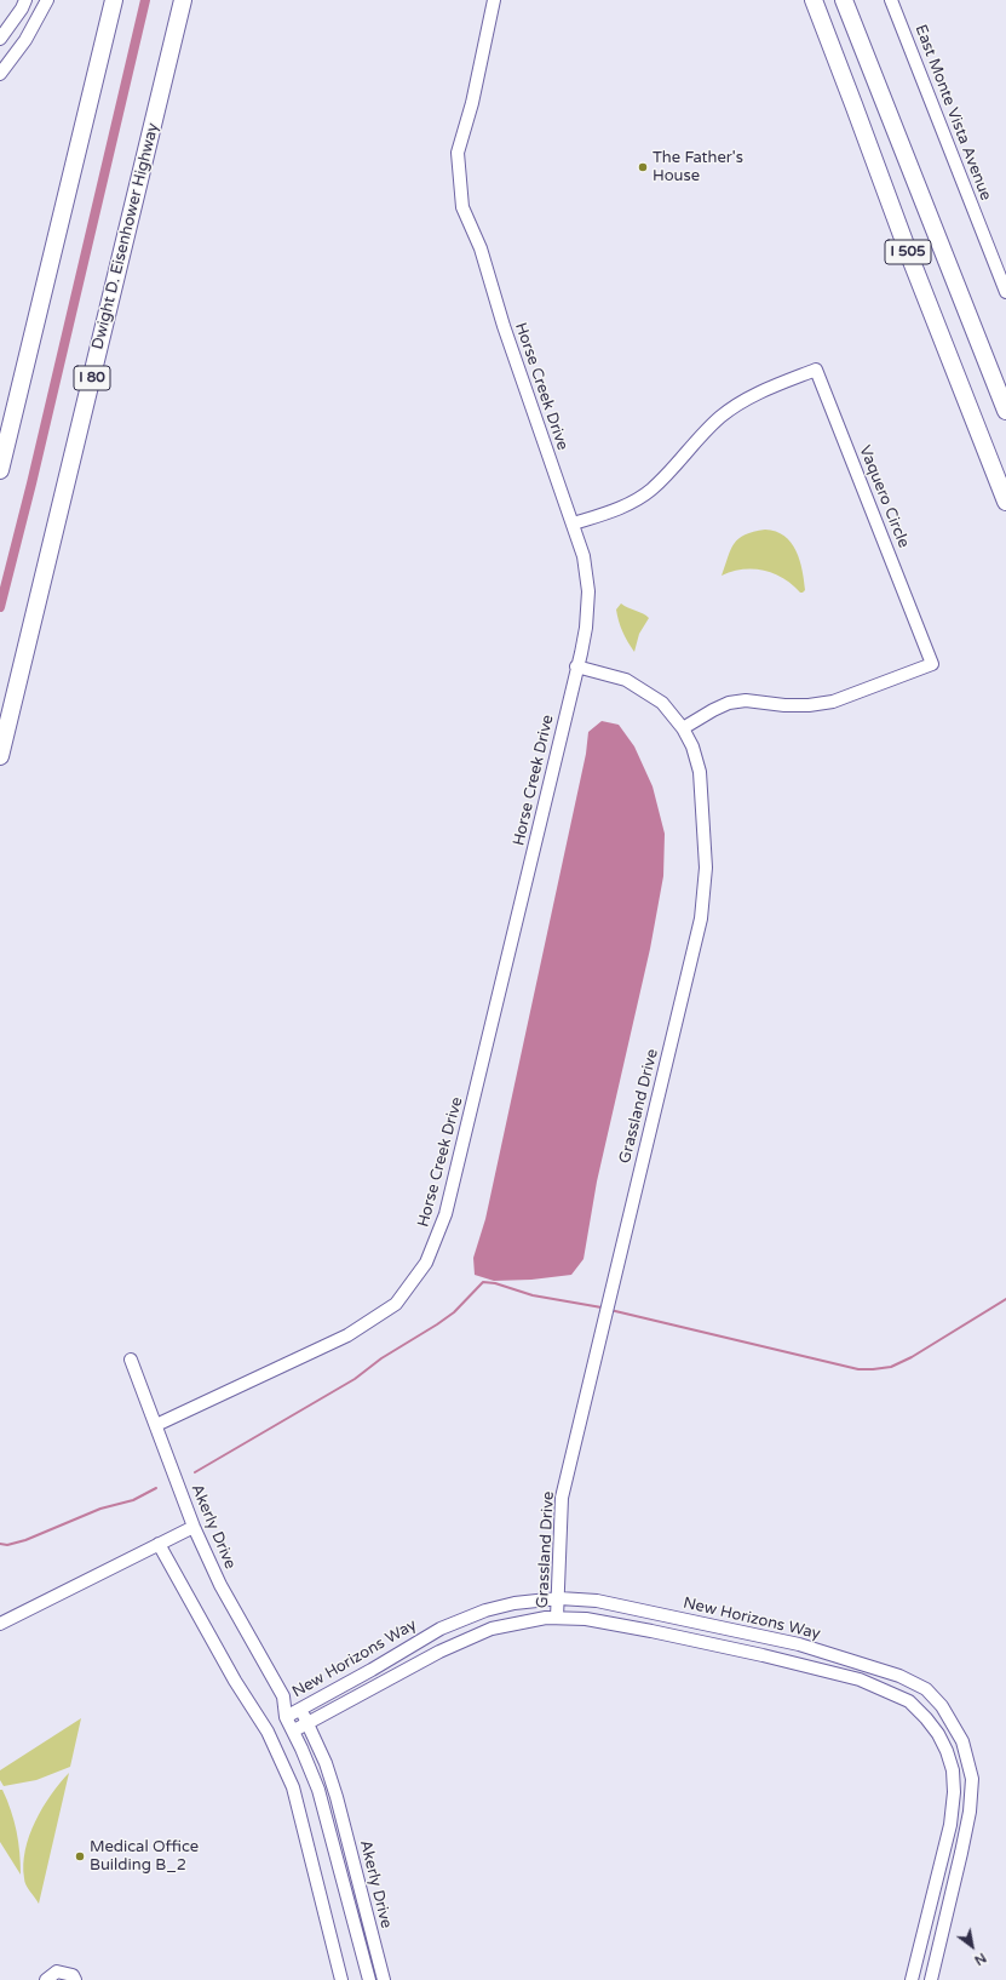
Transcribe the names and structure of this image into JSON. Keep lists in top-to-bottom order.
{
  "streets": {
    "highway": ["Dwight D. Eisenhower Highway", "I 505", "I 80"],
    "street": [
      "East Monte Vista Avenue",
      "Horse Creek Drive",
      "Vaquero Circle",
      "Grassland Drive",
      "Akerly Drive",
      "New Horizons Way"
    ]
  },
  "crossings": [
    ["Horse Creek Drive", "Vaquero Circle"],
    ["Horse Creek Drive", "Grassland Drive"],
    ["Horse Creek Drive", "Akerly Drive"],
    ["Vaquero Circle", "Grassland Drive"],
    ["Grassland Drive", "New Horizons Way"],
    ["Akerly Drive", "New Horizons Way"]
  ],
  "places": ["The Father's House", "Medical Office Building B_2"],
  "north": "bottom right"
}
